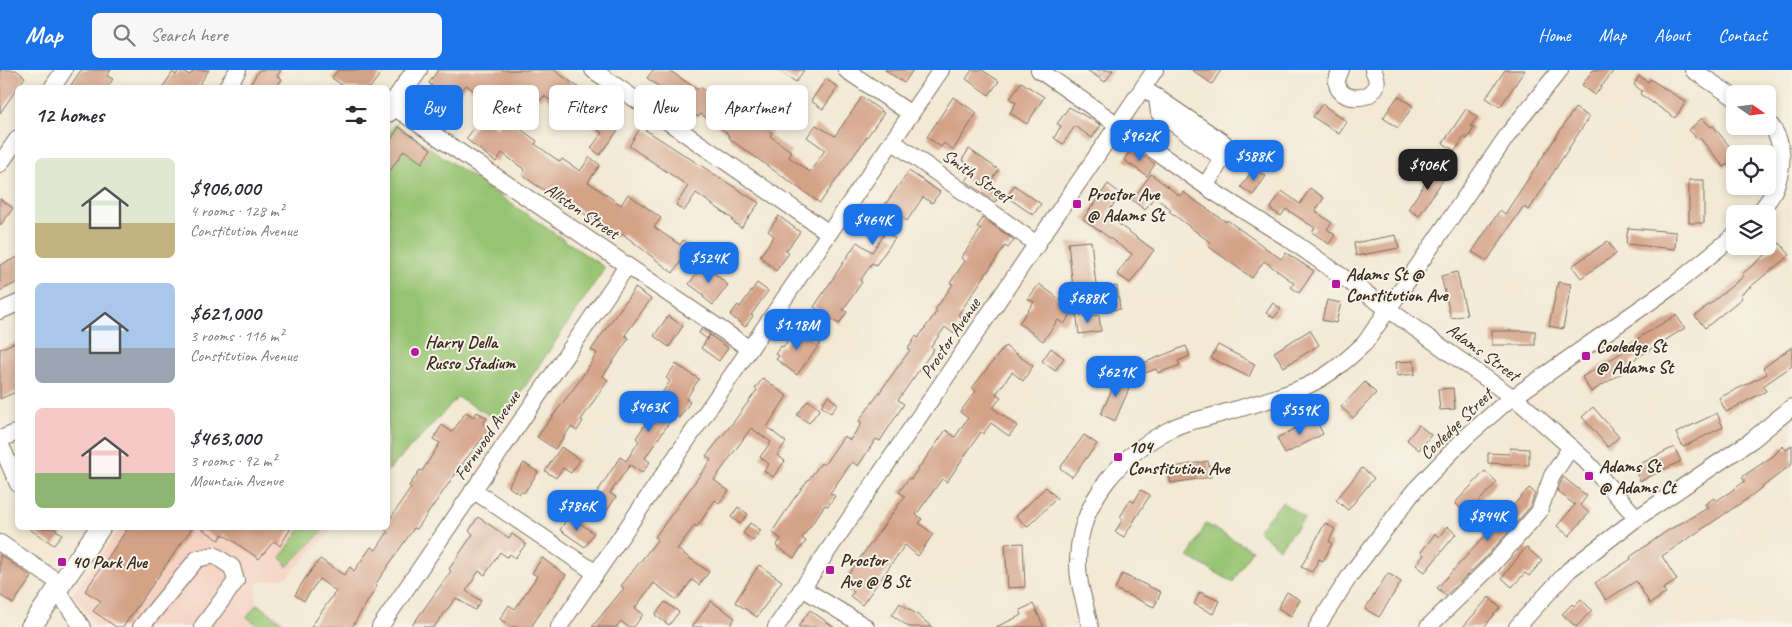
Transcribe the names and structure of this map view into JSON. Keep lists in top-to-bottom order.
{
  "streets": {
    "street": [
      "Smith Street",
      "Allston Street",
      "Proctor Avenue",
      "Adams Street",
      "Cooledge Street",
      "Fernwood Avenue"
    ]
  },
  "crossings": [
    ["Smith Street", "Proctor Avenue"],
    ["Allston Street", "Fernwood Avenue"],
    ["Proctor Avenue", "Adams Street"],
    ["Adams Street", "Cooledge Street"]
  ],
  "places": {
    "transit": [
      "Proctor Ave @ Adams St",
      "Adams St @ Constitution Ave",
      "Cooledge St @ Adams St",
      "104 Constitution Ave",
      "Adams St @ Adams Ct",
      "40 Park Ave",
      "Proctor Ave @ B St"
    ],
    "other": ["Harry Della Russo Stadium"]
  },
  "north": "right",
  "page": {
    "header": "Map",
    "search": "Search here",
    "nav": [
      "Home",
      "Map",
      "About",
      "Contact"
    ],
    "chip": [
      "Buy",
      "Rent",
      "Filters",
      "New",
      "Apartment"
    ],
    "heading": "12 homes",
    "price": [
      "$962K",
      "$588K",
      "$906K",
      "$464K",
      "$524K",
      "$688K",
      "$1.18M",
      "$621K",
      "$463K",
      "$559K",
      "$786K",
      "$844K"
    ],
    "list": [
      {
        "name": "$906,000",
        "note": "4 rooms · 128 m² · Constitution Avenue"
      },
      {
        "name": "$621,000",
        "note": "3 rooms · 116 m² · Constitution Avenue"
      },
      {
        "name": "$463,000",
        "note": "3 rooms · 92 m² · Mountain Avenue"
      }
    ]
  }
}
